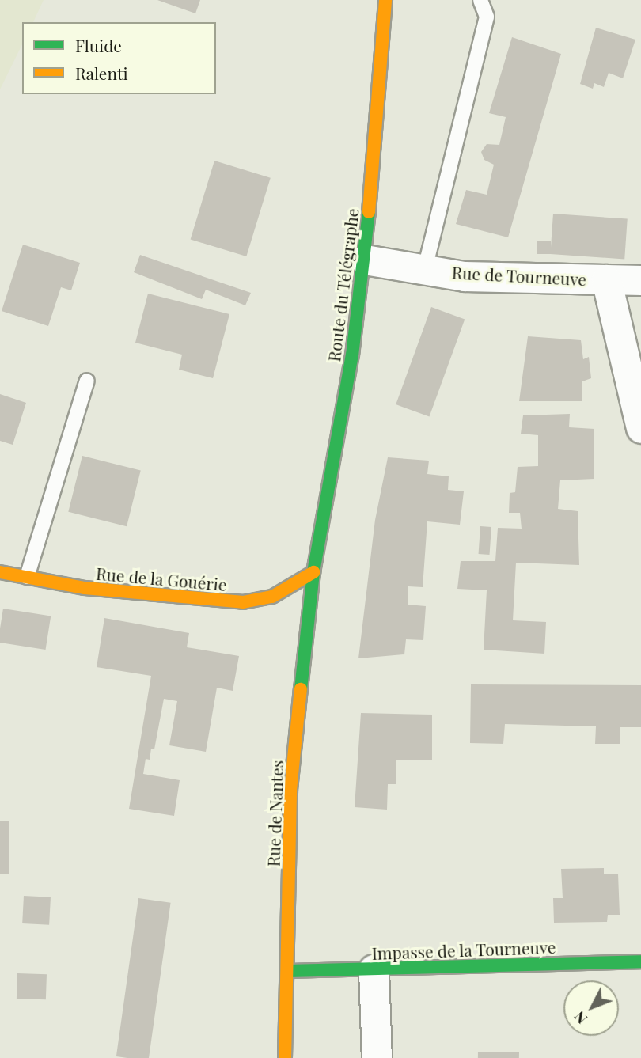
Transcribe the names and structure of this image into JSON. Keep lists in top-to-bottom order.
{
  "streets": {
    "main road": [
      "Route du Télégraphe",
      "Rue de la Gouérie",
      "Rue de Nantes",
      "Impasse de la Tourneuve"
    ],
    "street": ["Rue de Tourneuve"]
  },
  "crossings": [
    ["Rue de Tourneuve", "Route du Télégraphe"],
    ["Route du Télégraphe", "Rue de la Gouérie"],
    ["Route du Télégraphe", "Rue de Nantes"],
    ["Rue de la Gouérie", "Rue de Nantes"],
    ["Rue de Nantes", "Impasse de la Tourneuve"]
  ],
  "legend": ["Fluide", "Ralenti"],
  "north": "bottom left"
}
